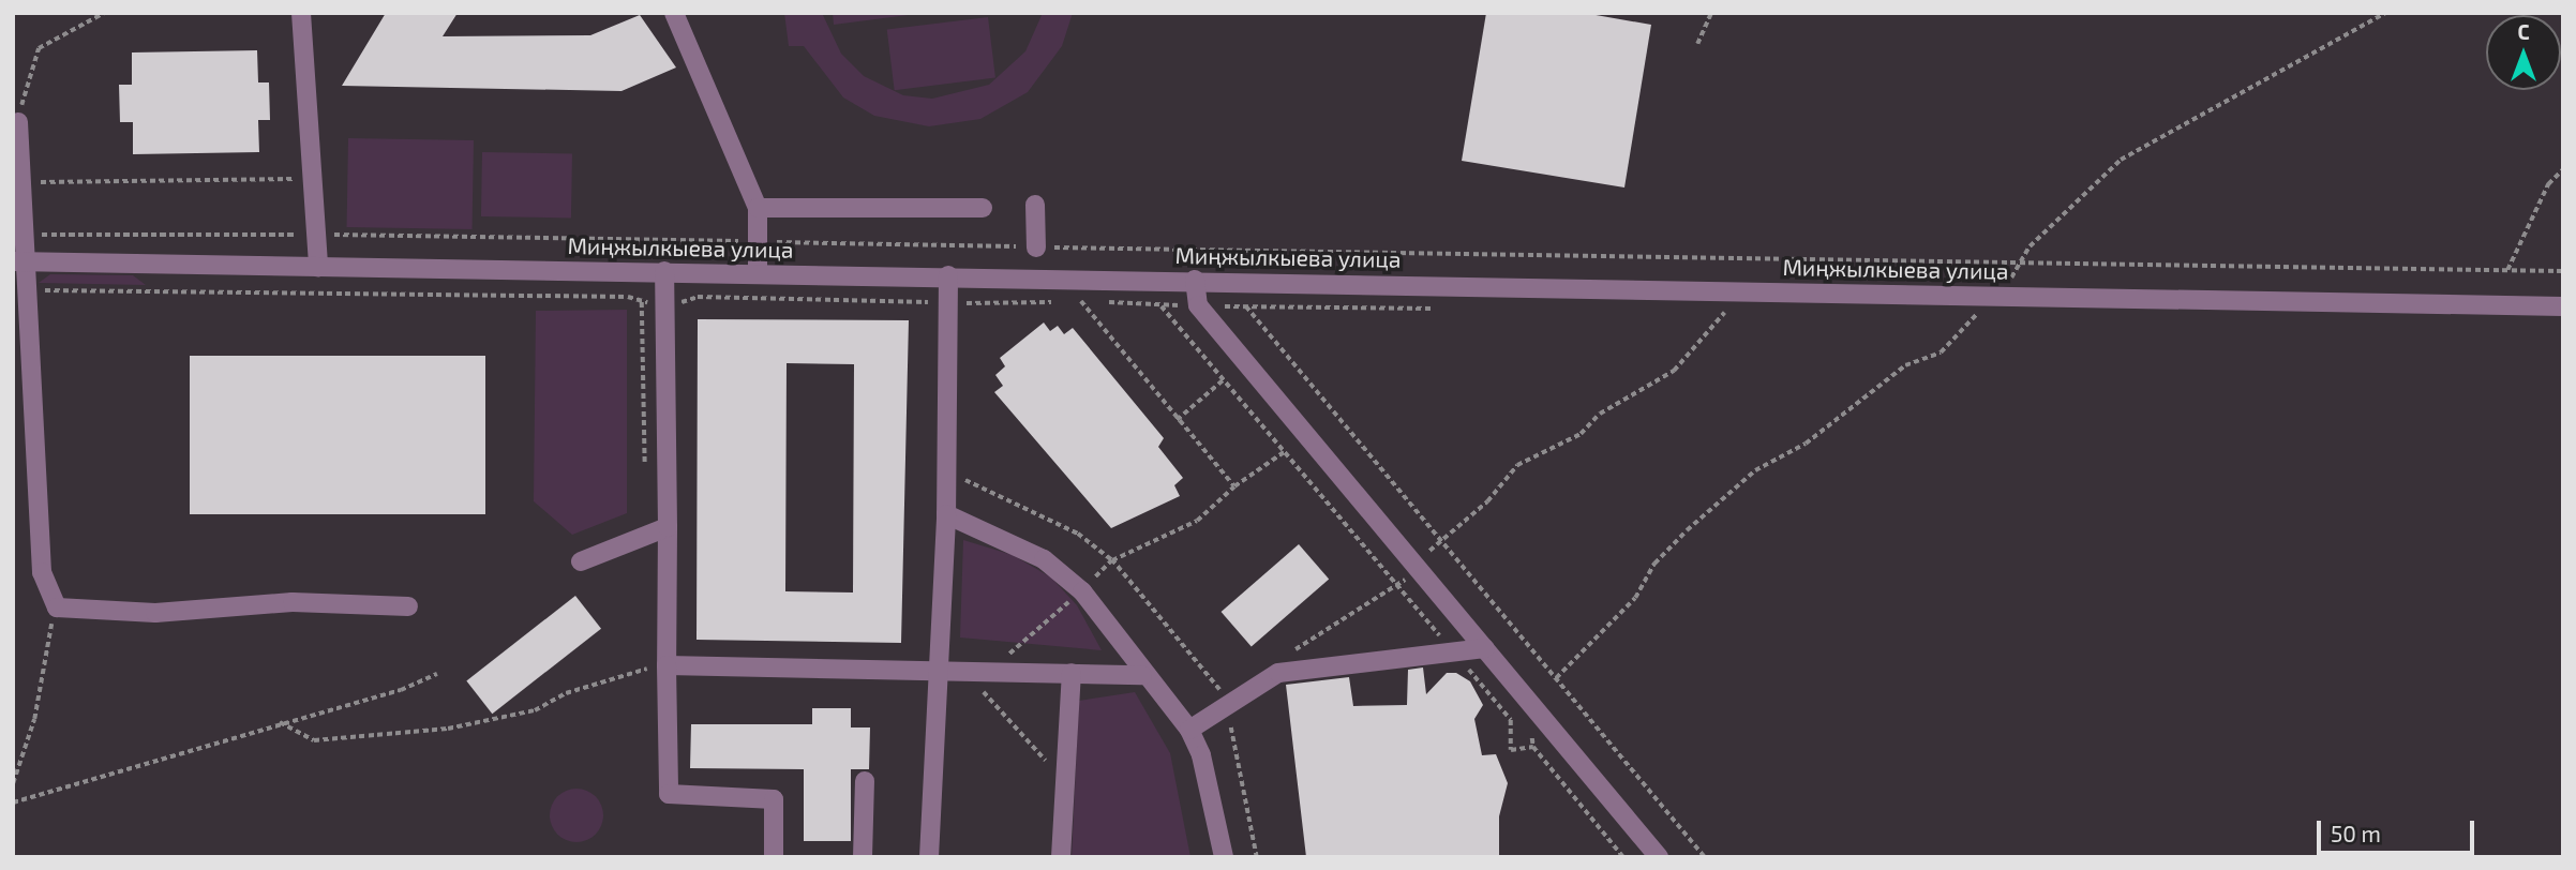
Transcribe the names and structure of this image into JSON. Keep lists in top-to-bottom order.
{
  "streets": {
    "street": ["Миңжылкыева улица"]
  },
  "scale_bar": "50 m",
  "north": "top"
}
